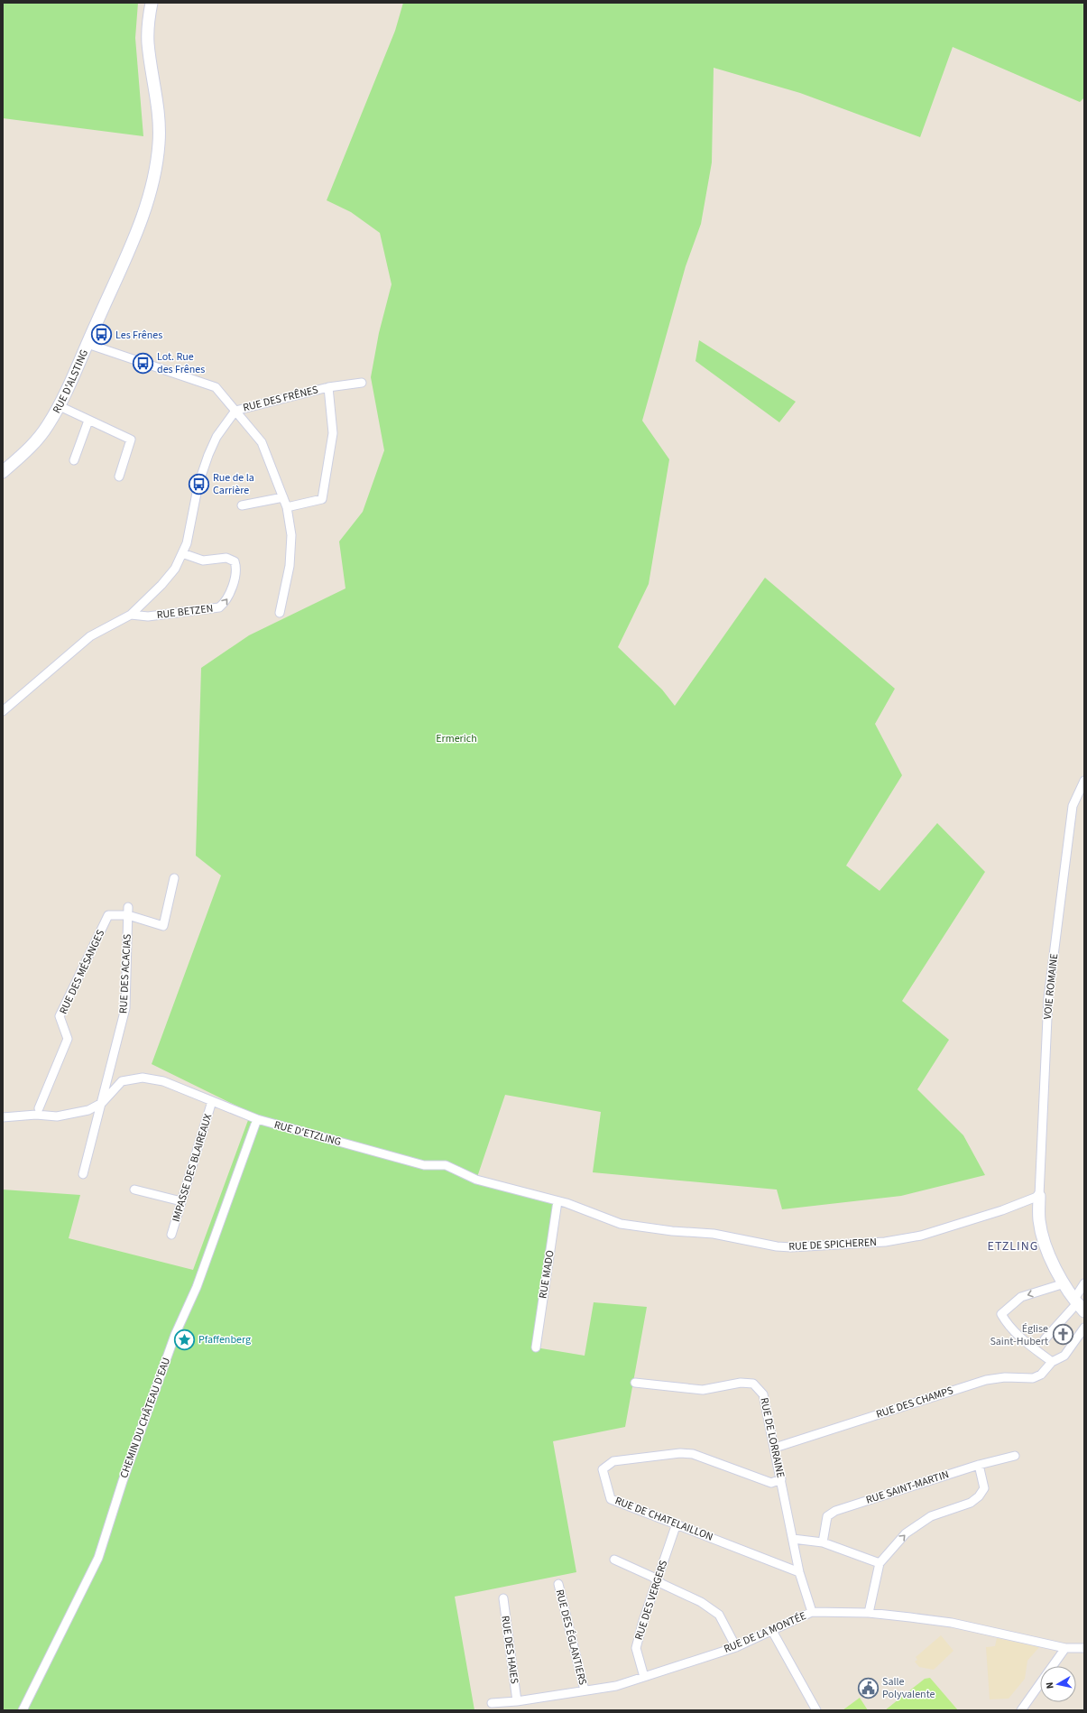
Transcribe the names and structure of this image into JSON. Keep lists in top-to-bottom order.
{
  "streets": {
    "main road": ["RUE D'ALSTING"],
    "street": [
      "RUE DES FRÊNES",
      "RUE BETZEN",
      "RUE DES MÉSANGES",
      "RUE DES ACACIAS",
      "VOIE ROMAINE",
      "RUE D'ETZLING",
      "IMPASSE DES BLAIREAUX",
      "RUE DE SPICHEREN",
      "RUE MADO",
      "RUE DES CHAMPS",
      "CHEMIN DU CHÂTEAU D'EAU",
      "RUE DE LORRAINE",
      "RUE SAINT-MARTIN",
      "RUE DE CHATELAILLON",
      "RUE DES VERGERS",
      "RUE DE LA MONTÉE",
      "RUE DES ÉGLANTIERS",
      "RUE DES HAIES"
    ]
  },
  "crossings": [
    ["RUE D'ALSTING", "RUE DES FRÊNES"],
    ["RUE DES MÉSANGES", "RUE DES ACACIAS"],
    ["RUE DES ACACIAS", "RUE D'ETZLING"],
    ["VOIE ROMAINE", "RUE DE SPICHEREN"],
    ["RUE D'ETZLING", "IMPASSE DES BLAIREAUX"],
    ["RUE D'ETZLING", "RUE DE SPICHEREN"],
    ["RUE D'ETZLING", "RUE MADO"],
    ["RUE D'ETZLING", "CHEMIN DU CHÂTEAU D'EAU"],
    ["RUE DES CHAMPS", "RUE DE LORRAINE"],
    ["RUE DE LORRAINE", "RUE DE CHATELAILLON"],
    ["RUE DE LORRAINE", "RUE DE LA MONTÉE"],
    ["RUE DE CHATELAILLON", "RUE DES VERGERS"],
    ["RUE DES VERGERS", "RUE DE LA MONTÉE"],
    ["RUE DE LA MONTÉE", "RUE DES ÉGLANTIERS"],
    ["RUE DE LA MONTÉE", "RUE DES HAIES"]
  ],
  "districts": ["ETZLING"],
  "parks": ["Ermerich"],
  "places": {
    "bus stop": ["Les Frênes", "Lot. Rue des Frênes", "Rue de la Carrière"],
    "church": ["Église Saint-Hubert"],
    "place": ["Pfaffenberg"],
    "public building": ["Salle Polyvalente"]
  },
  "north": "left"
}
